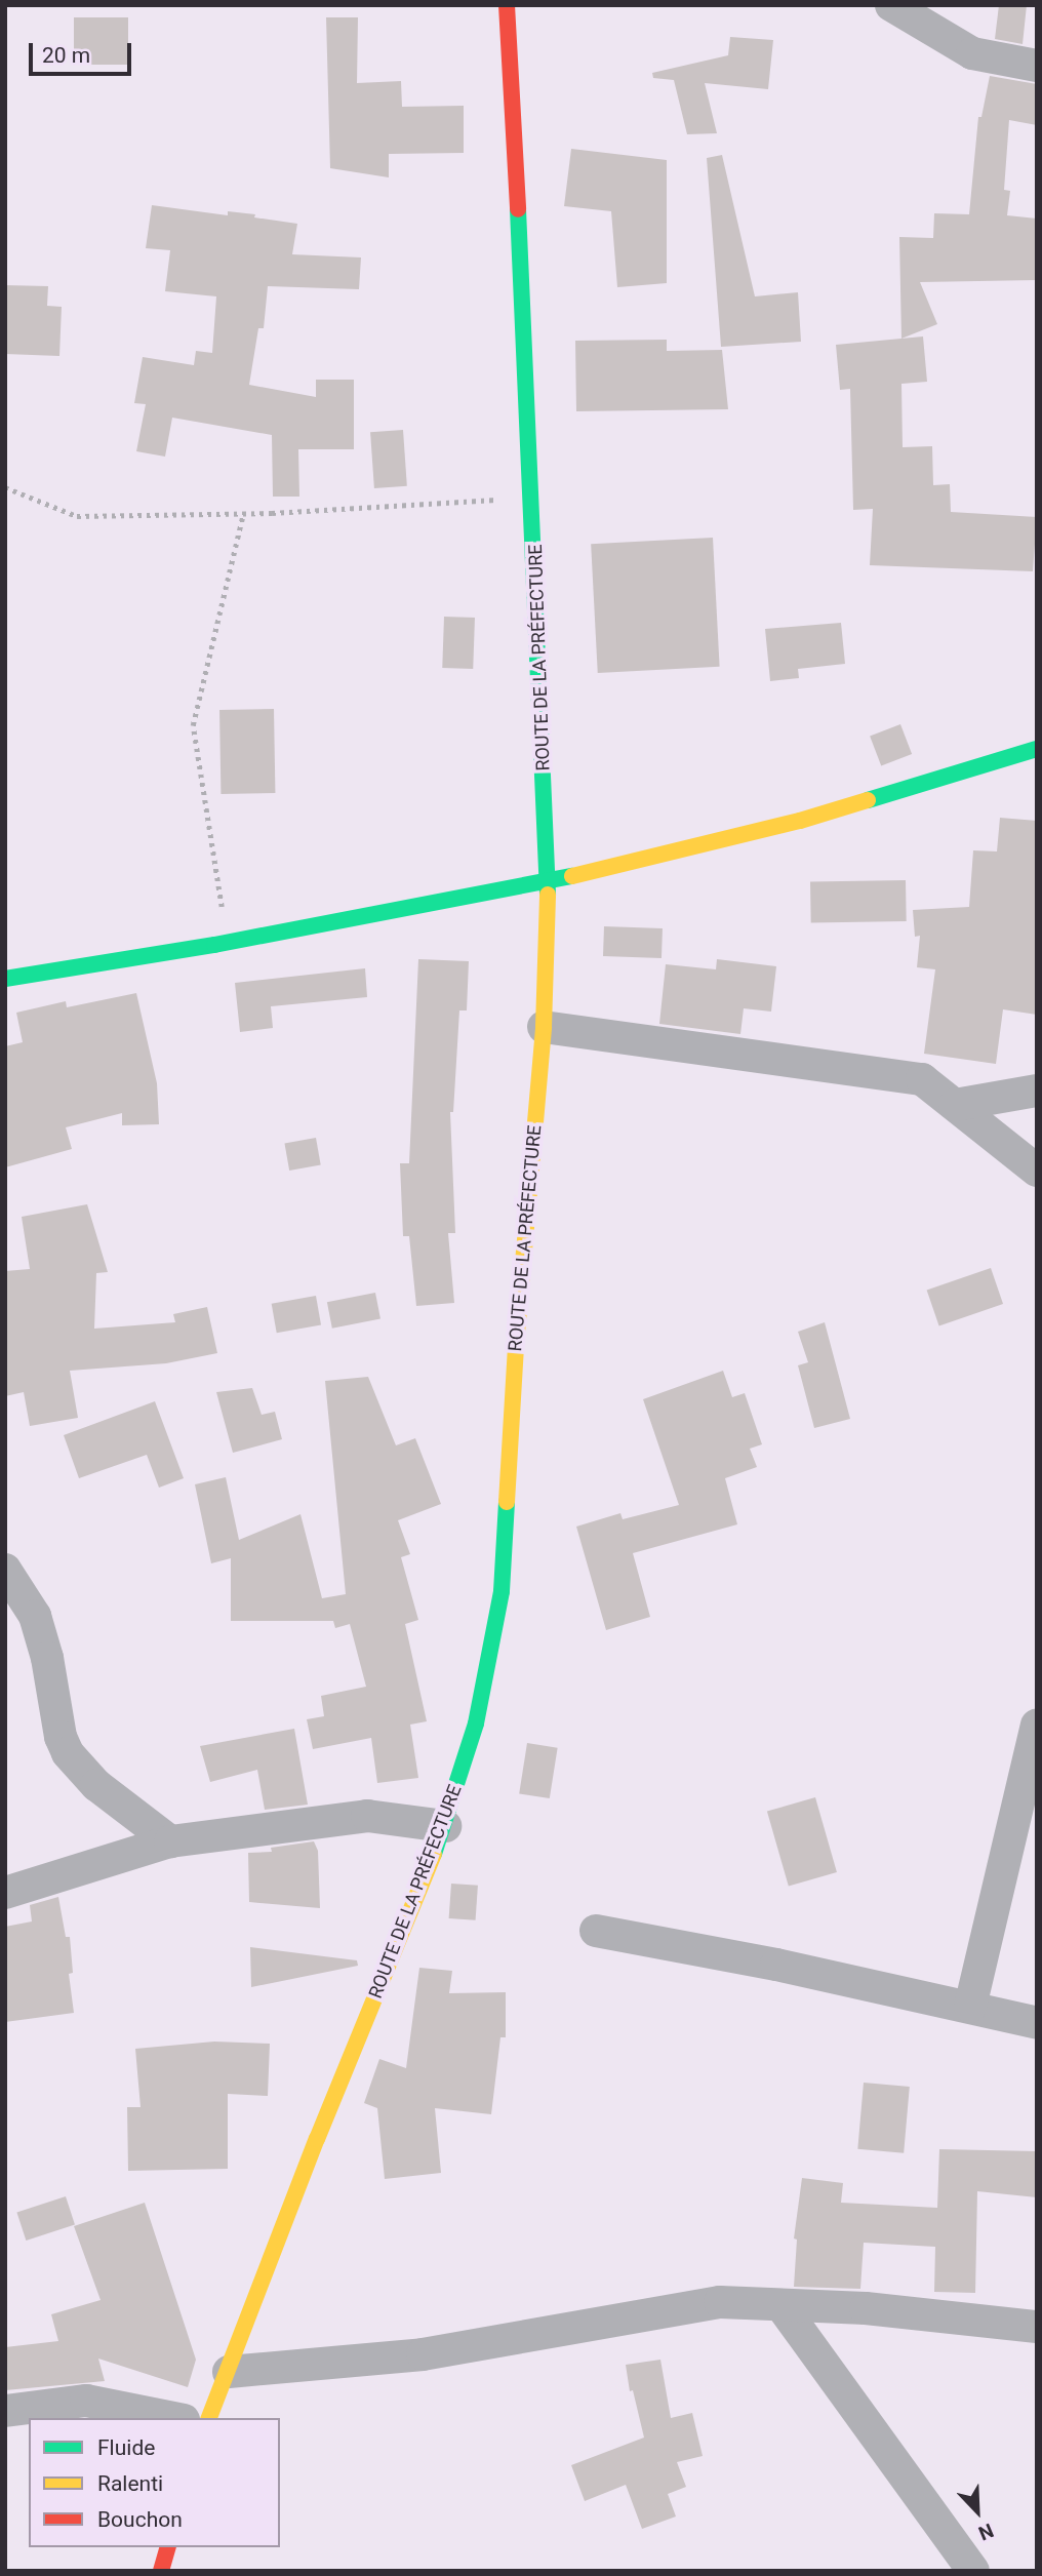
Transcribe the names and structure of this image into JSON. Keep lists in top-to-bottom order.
{
  "streets": {
    "street": ["ROUTE DE LA PRÉFECTURE"]
  },
  "legend": ["Fluide", "Ralenti", "Bouchon"],
  "scale_bar": "20 m",
  "north": "bottom right"
}
